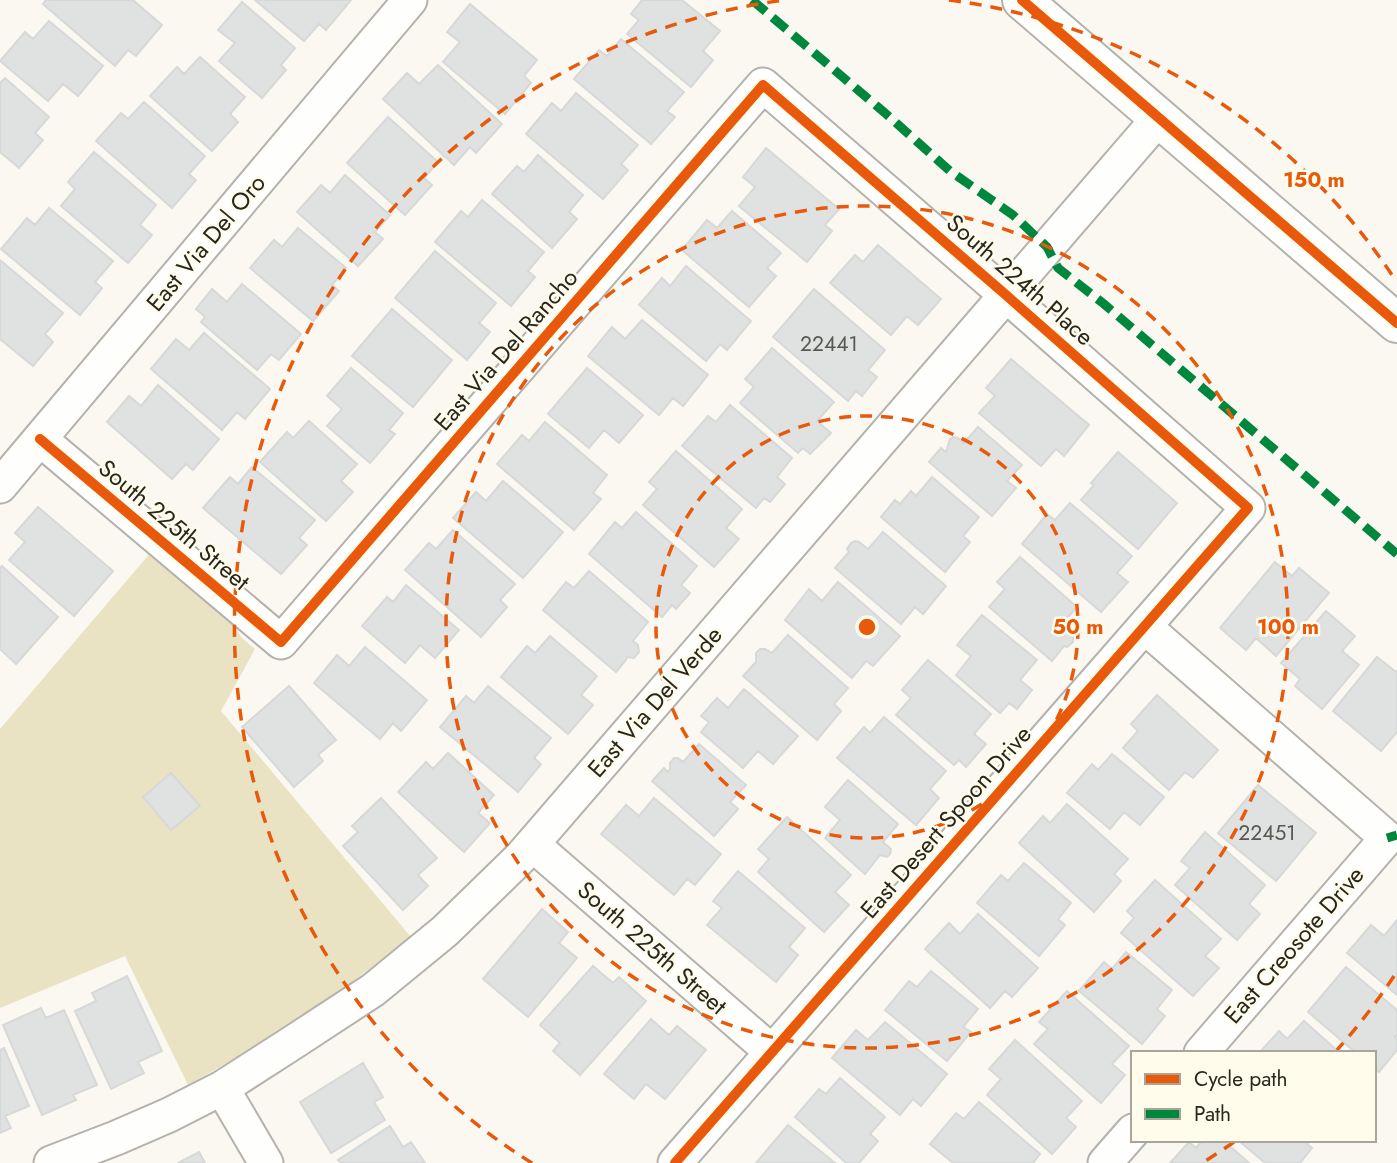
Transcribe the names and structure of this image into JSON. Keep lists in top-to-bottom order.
{
  "streets": {
    "street": [
      "East Via Del Oro",
      "South 224th Place",
      "East Via Del Rancho",
      "South 225th Street",
      "East Via Del Verde",
      "East Desert Spoon Drive",
      "East Creosote Drive"
    ]
  },
  "crossings": [
    ["East Via Del Oro", "South 225th Street"],
    ["South 224th Place", "East Via Del Rancho"],
    ["South 224th Place", "East Via Del Verde"],
    ["South 224th Place", "East Desert Spoon Drive"],
    ["East Via Del Rancho", "South 225th Street"],
    ["South 225th Street", "East Via Del Verde"],
    ["South 225th Street", "East Desert Spoon Drive"],
    ["East Desert Spoon Drive", "East Creosote Drive"]
  ],
  "house_numbers": ["22441", "22451"],
  "legend": ["Cycle path", "Path"],
  "rings": ["150 m", "50 m", "100 m"]
}
